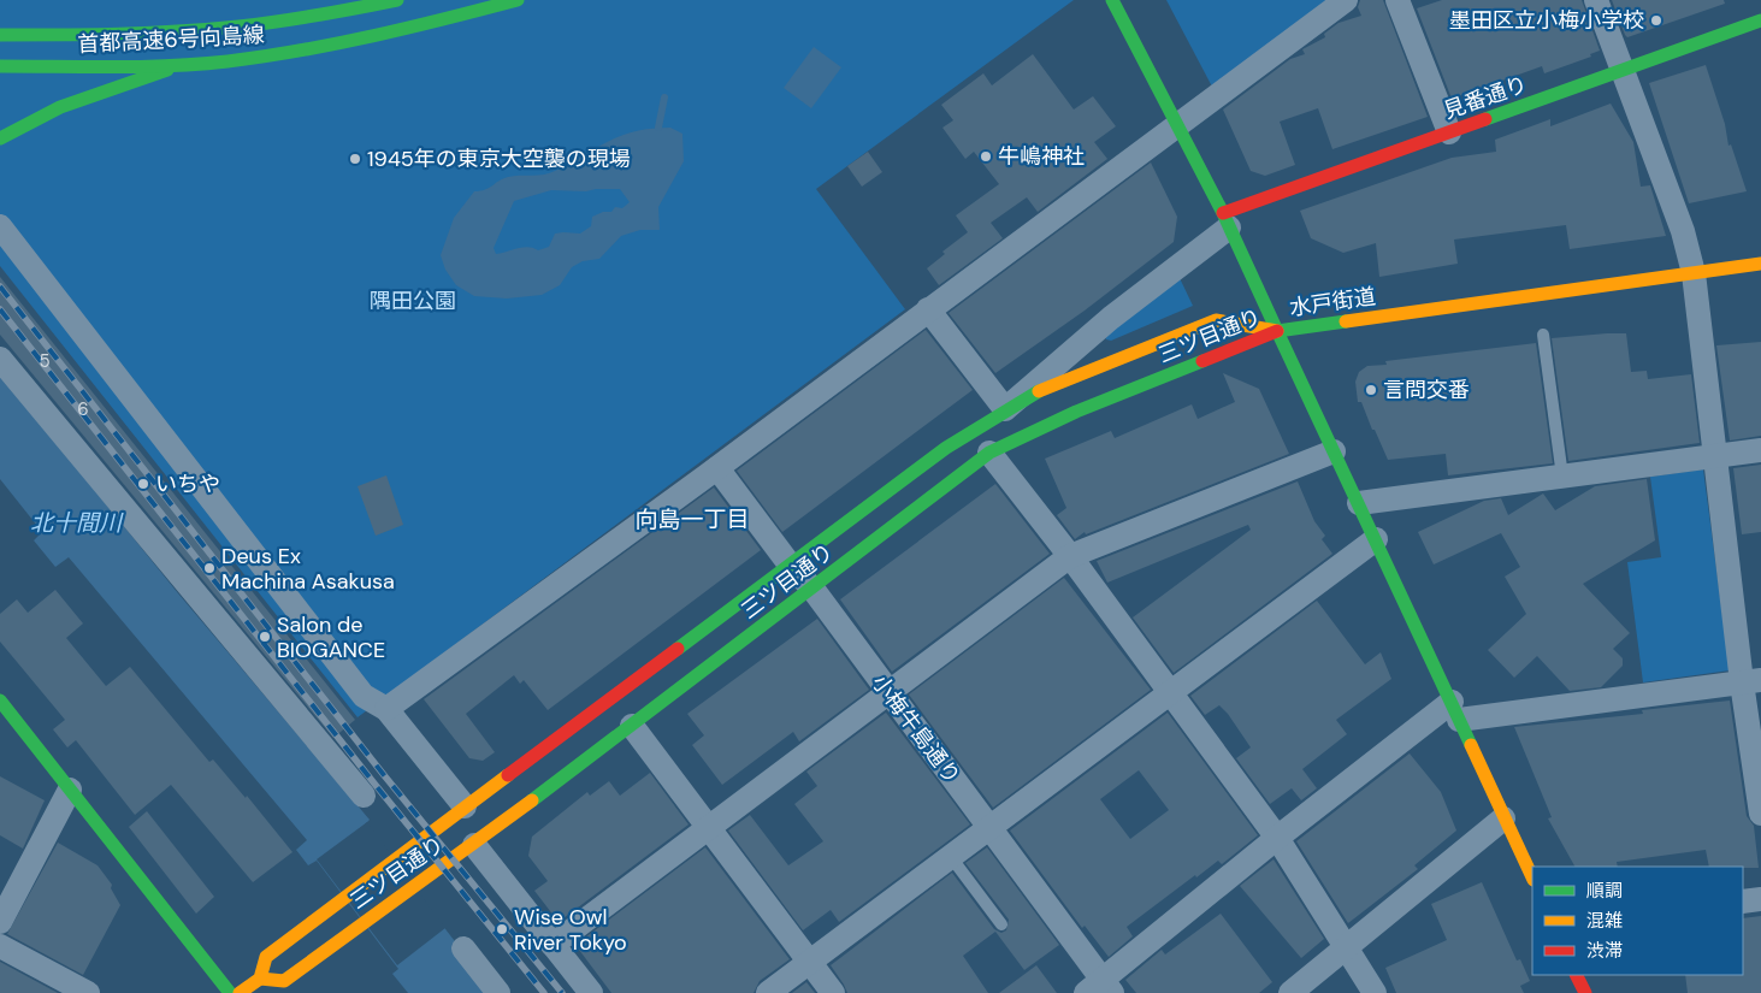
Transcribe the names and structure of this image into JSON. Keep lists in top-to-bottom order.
{
  "streets": {
    "main road": [
      "首都高速6号向島線",
      "見番通り",
      "水戸街道",
      "三ツ目通り"
    ],
    "street": ["小梅牛島通り"]
  },
  "crossings": [
    ["見番通り", "水戸街道"],
    ["水戸街道", "三ツ目通り"],
    ["三ツ目通り", "小梅牛島通り"]
  ],
  "districts": ["向島一丁目"],
  "water": ["北十間川"],
  "parks": ["隅田公園"],
  "places": [
    "墨田区立小梅小学校",
    "牛嶋神社",
    "1945年の東京大空襲の現場",
    "言問交番",
    "いちや",
    "Deus Ex Machina Asakusa",
    "Salon de BIOGANCE",
    "Wise Owl River Tokyo"
  ],
  "house_numbers": ["5", "6"],
  "legend": ["順調", "混雑", "渋滞"]
}
